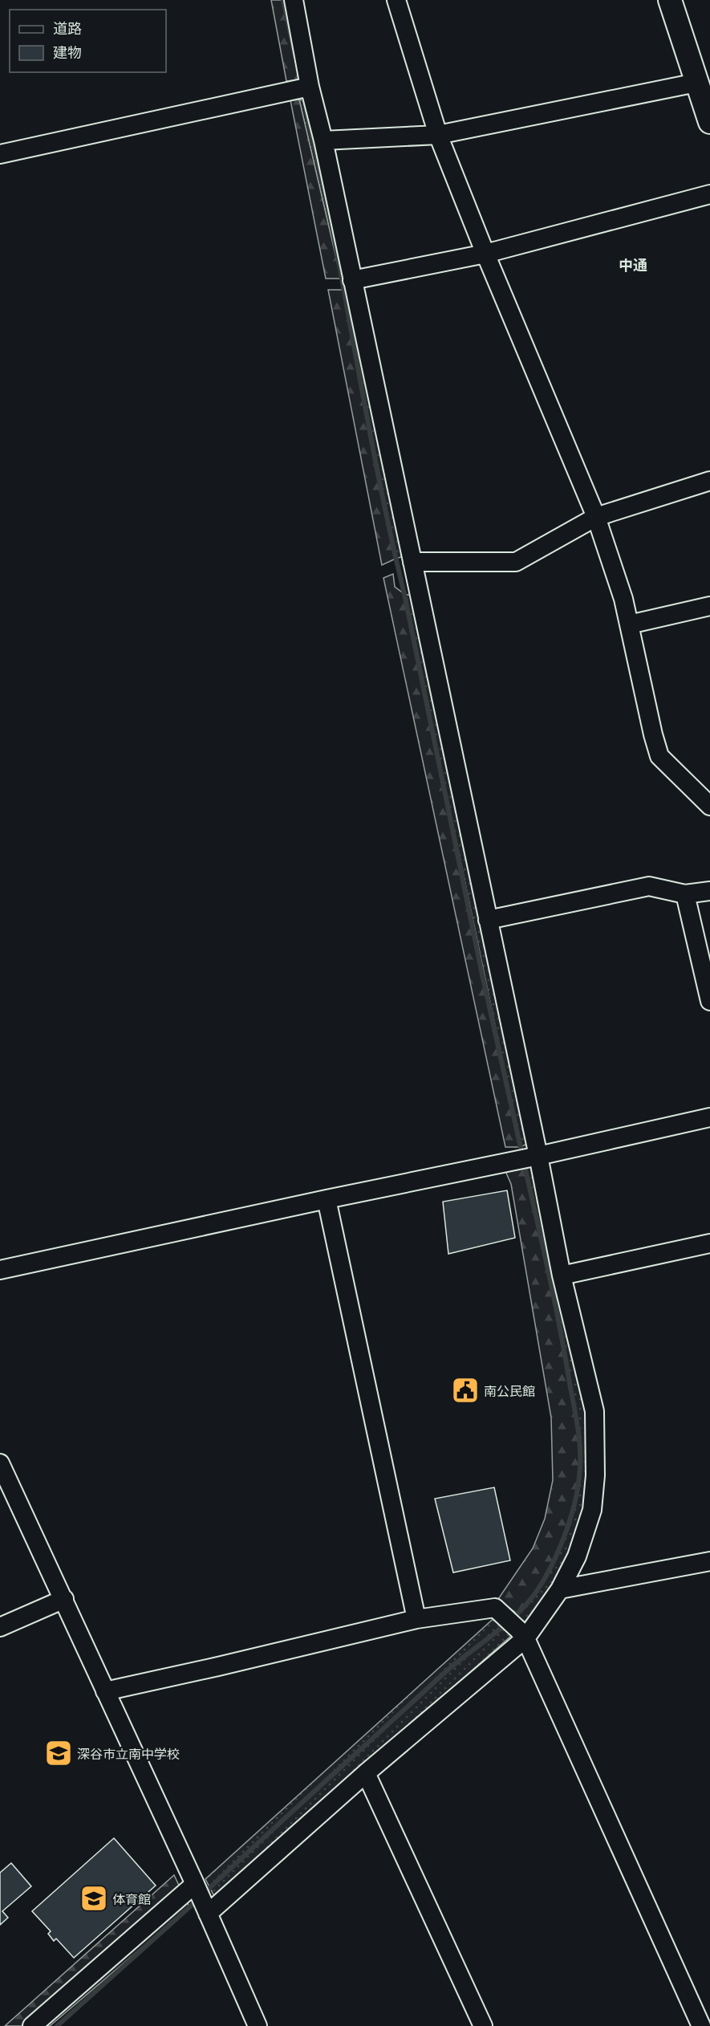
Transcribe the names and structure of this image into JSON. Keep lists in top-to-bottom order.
{
  "districts": ["中通"],
  "places": {
    "public building": ["南公民館"],
    "school or university": ["深谷市立南中学校", "体育館"]
  },
  "legend": ["道路", "建物"]
}
